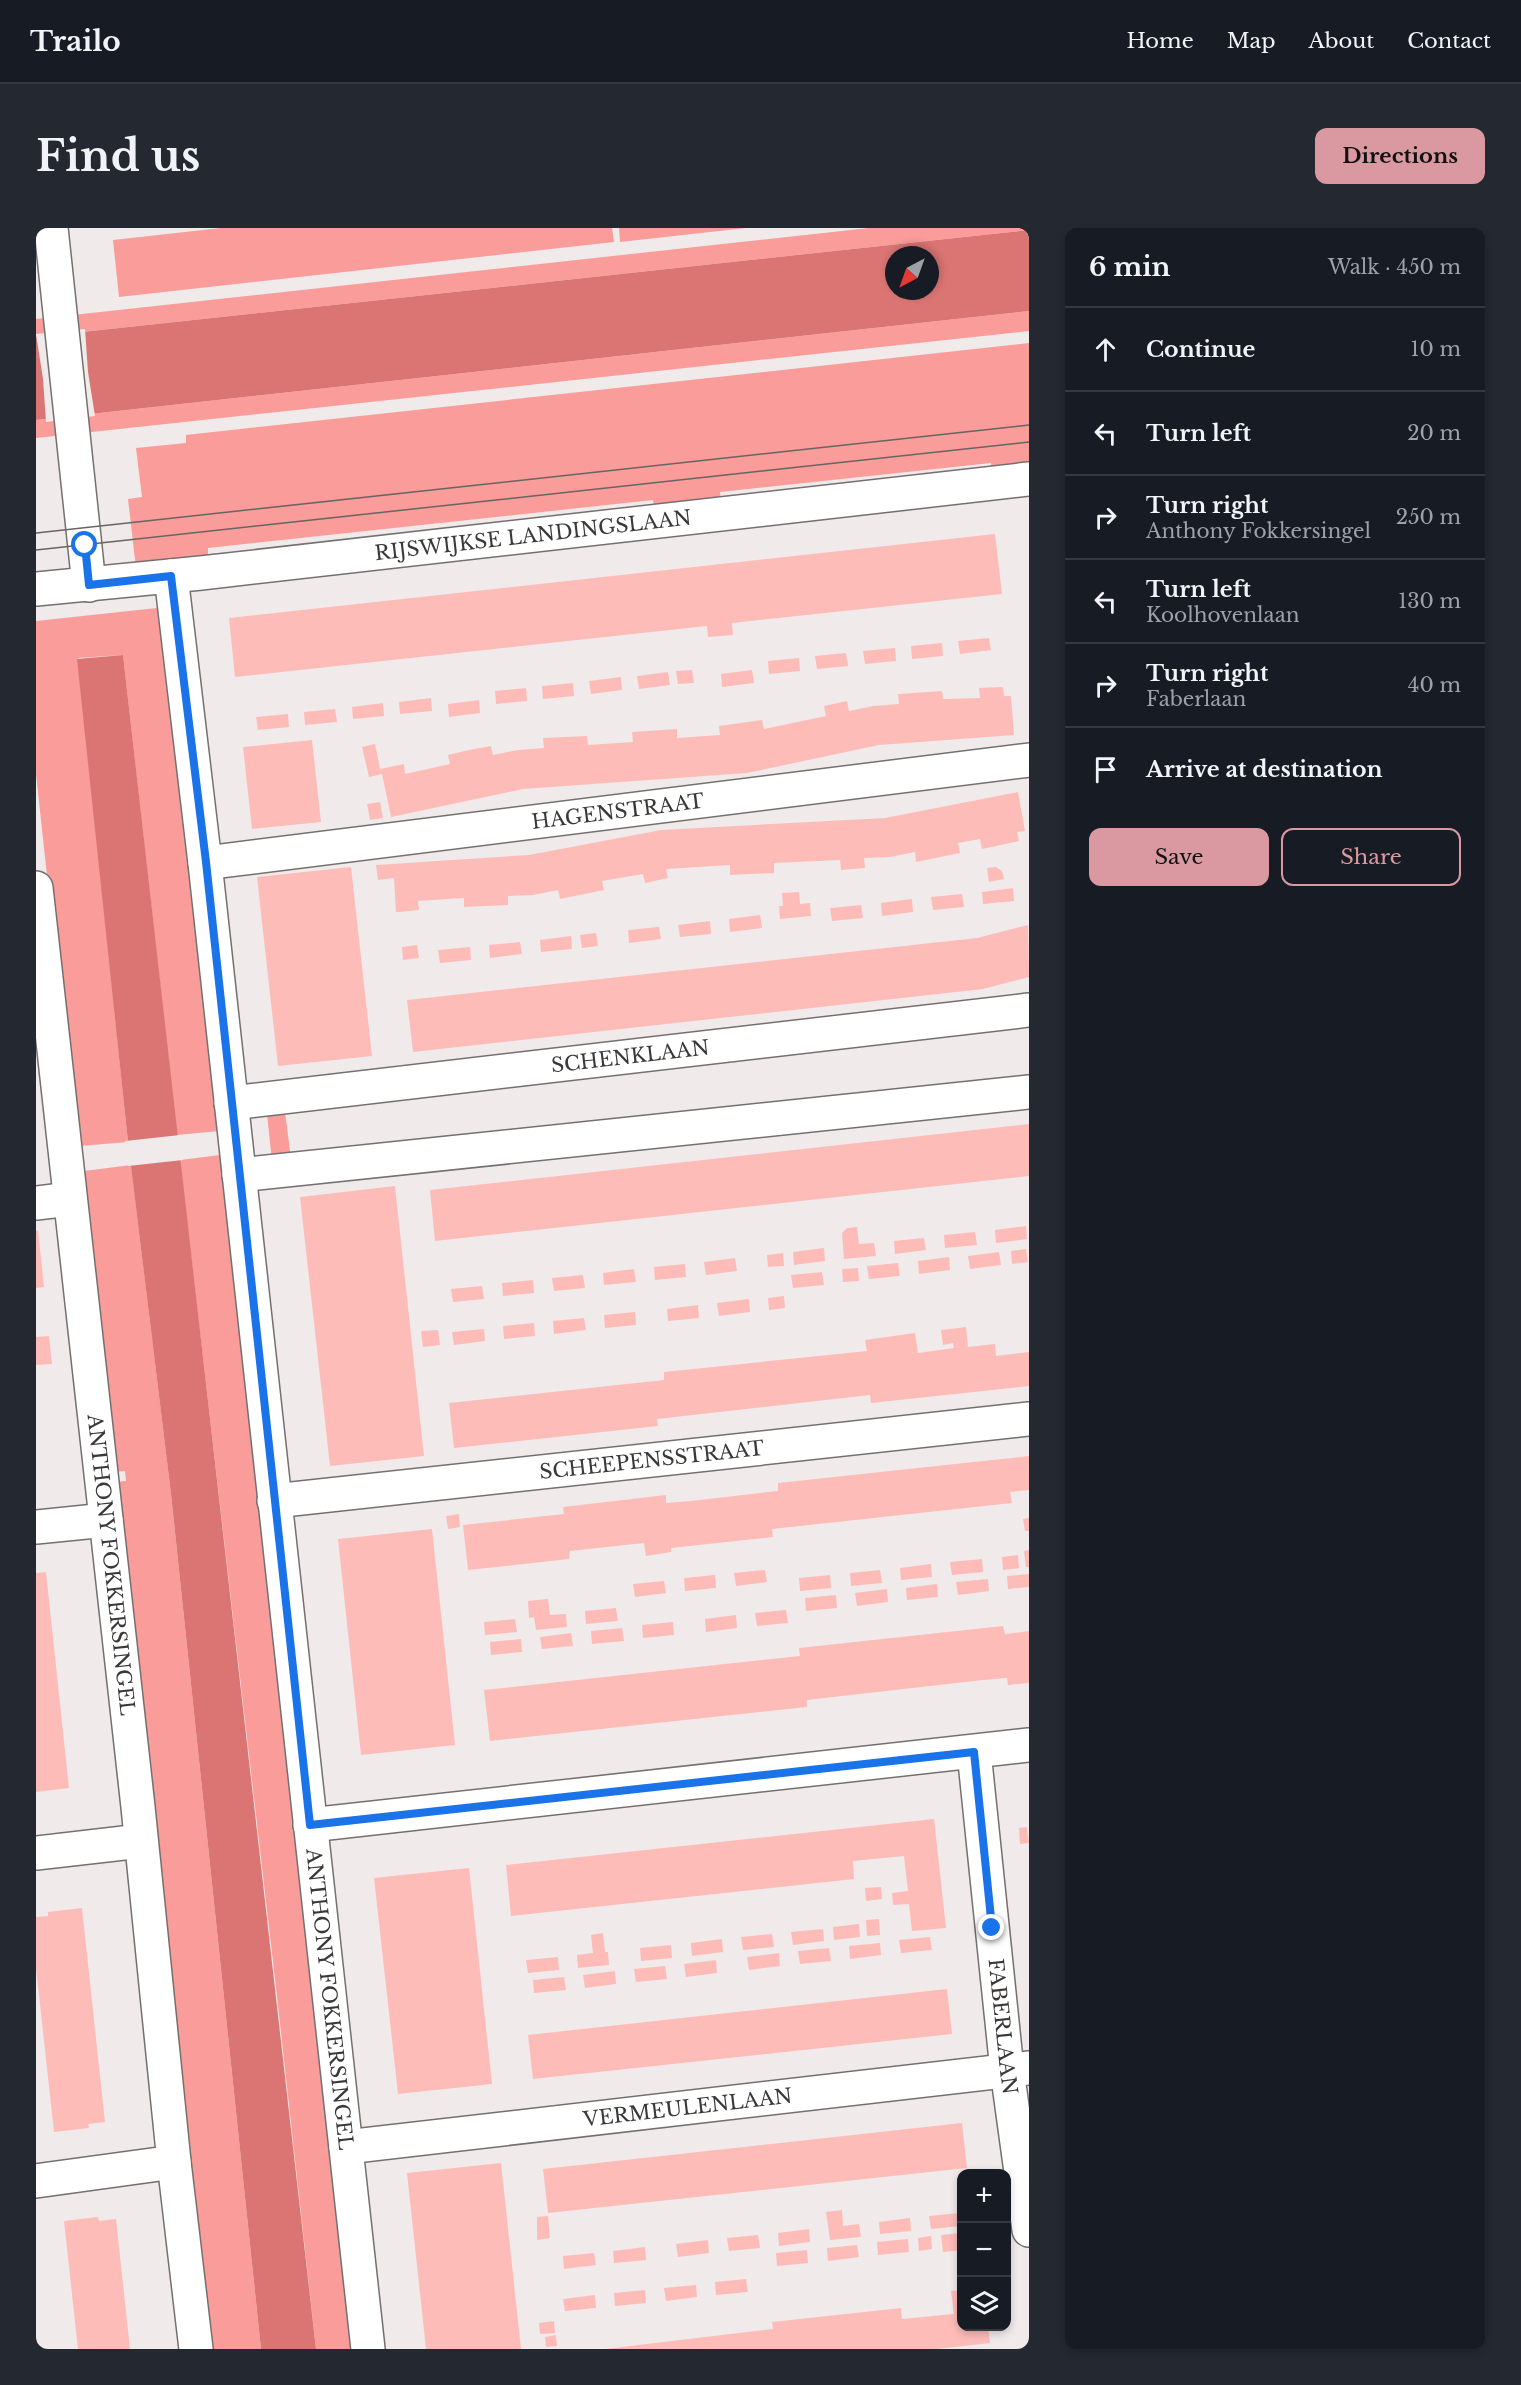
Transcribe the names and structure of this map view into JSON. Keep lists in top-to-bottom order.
{
  "streets": {
    "street": [
      "RIJSWIJKSE LANDINGSLAAN",
      "HAGENSTRAAT",
      "SCHENKLAAN",
      "SCHEEPENSSTRAAT",
      "ANTHONY FOKKERSINGEL",
      "FABERLAAN",
      "VERMEULENLAAN"
    ]
  },
  "crossings": [
    ["RIJSWIJKSE LANDINGSLAAN", "ANTHONY FOKKERSINGEL"],
    ["HAGENSTRAAT", "ANTHONY FOKKERSINGEL"],
    ["SCHENKLAAN", "ANTHONY FOKKERSINGEL"],
    ["SCHEEPENSSTRAAT", "ANTHONY FOKKERSINGEL"],
    ["ANTHONY FOKKERSINGEL", "VERMEULENLAAN"],
    ["FABERLAAN", "VERMEULENLAAN"]
  ],
  "north": "bottom left",
  "page": {
    "header": "Trailo",
    "nav": [
      "Home",
      "Map",
      "About",
      "Contact"
    ],
    "buttons": [
      "Directions",
      ["Save", "Share"]
    ],
    "title": "Find us",
    "heading": ["6 min", "Walk · 450 m"],
    "list": [
      ["Continue", "10 m"],
      ["Turn left", "20 m"],
      ["Turn right", "Anthony Fokkersingel", "250 m"],
      ["Turn left", "Koolhovenlaan", "130 m"],
      ["Turn right", "Faberlaan", "40 m"],
      "Arrive at destination"
    ],
    "map_buttons": ["+", "−"]
  }
}
